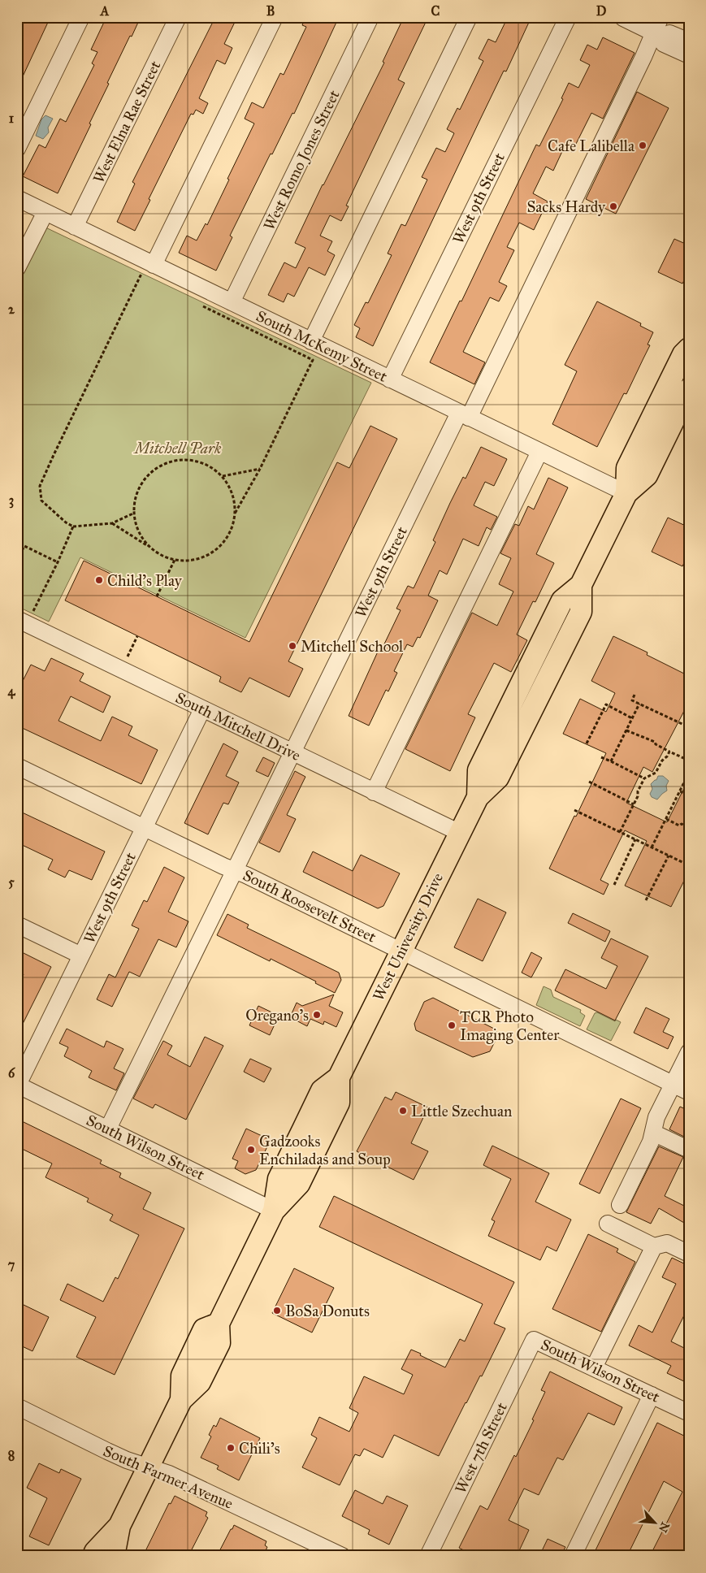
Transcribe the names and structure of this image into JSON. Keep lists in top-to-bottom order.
{
  "streets": {
    "main road": ["West University Drive"],
    "street": [
      "West Elna Rae Street",
      "West Romo Jones Street",
      "West 9th Street",
      "South McKemy Street",
      "South Mitchell Drive",
      "South Roosevelt Street",
      "South Wilson Street",
      "West 7th Street",
      "South Farmer Avenue"
    ]
  },
  "crossings": [
    ["West Elna Rae Street", "South McKemy Street"],
    ["West Romo Jones Street", "South McKemy Street"],
    ["West 9th Street", "South McKemy Street"],
    ["West 9th Street", "South Mitchell Drive"],
    ["West 9th Street", "South Roosevelt Street"],
    ["West 9th Street", "South Wilson Street"],
    ["South McKemy Street", "West University Drive"],
    ["South Mitchell Drive", "West University Drive"],
    ["South Roosevelt Street", "West University Drive"],
    ["West University Drive", "South Wilson Street"],
    ["West University Drive", "South Farmer Avenue"],
    ["South Wilson Street", "West 7th Street"]
  ],
  "parks": ["Mitchell Park"],
  "places": [
    "Cafe Lalibella",
    "Sacks Hardy",
    "Child's Play",
    "Mitchell School",
    "Oregano's",
    "TCR Photo Imaging Center",
    "Little Szechuan",
    "Gadzooks Enchiladas and Soup",
    "BoSa Donuts",
    "Chili's"
  ],
  "north": "bottom right",
  "grid": {
    "columns": [
      "A",
      "B",
      "C",
      "D"
    ],
    "rows": [
      "1",
      "2",
      "3",
      "4",
      "5",
      "6",
      "7",
      "8"
    ]
  }
}
